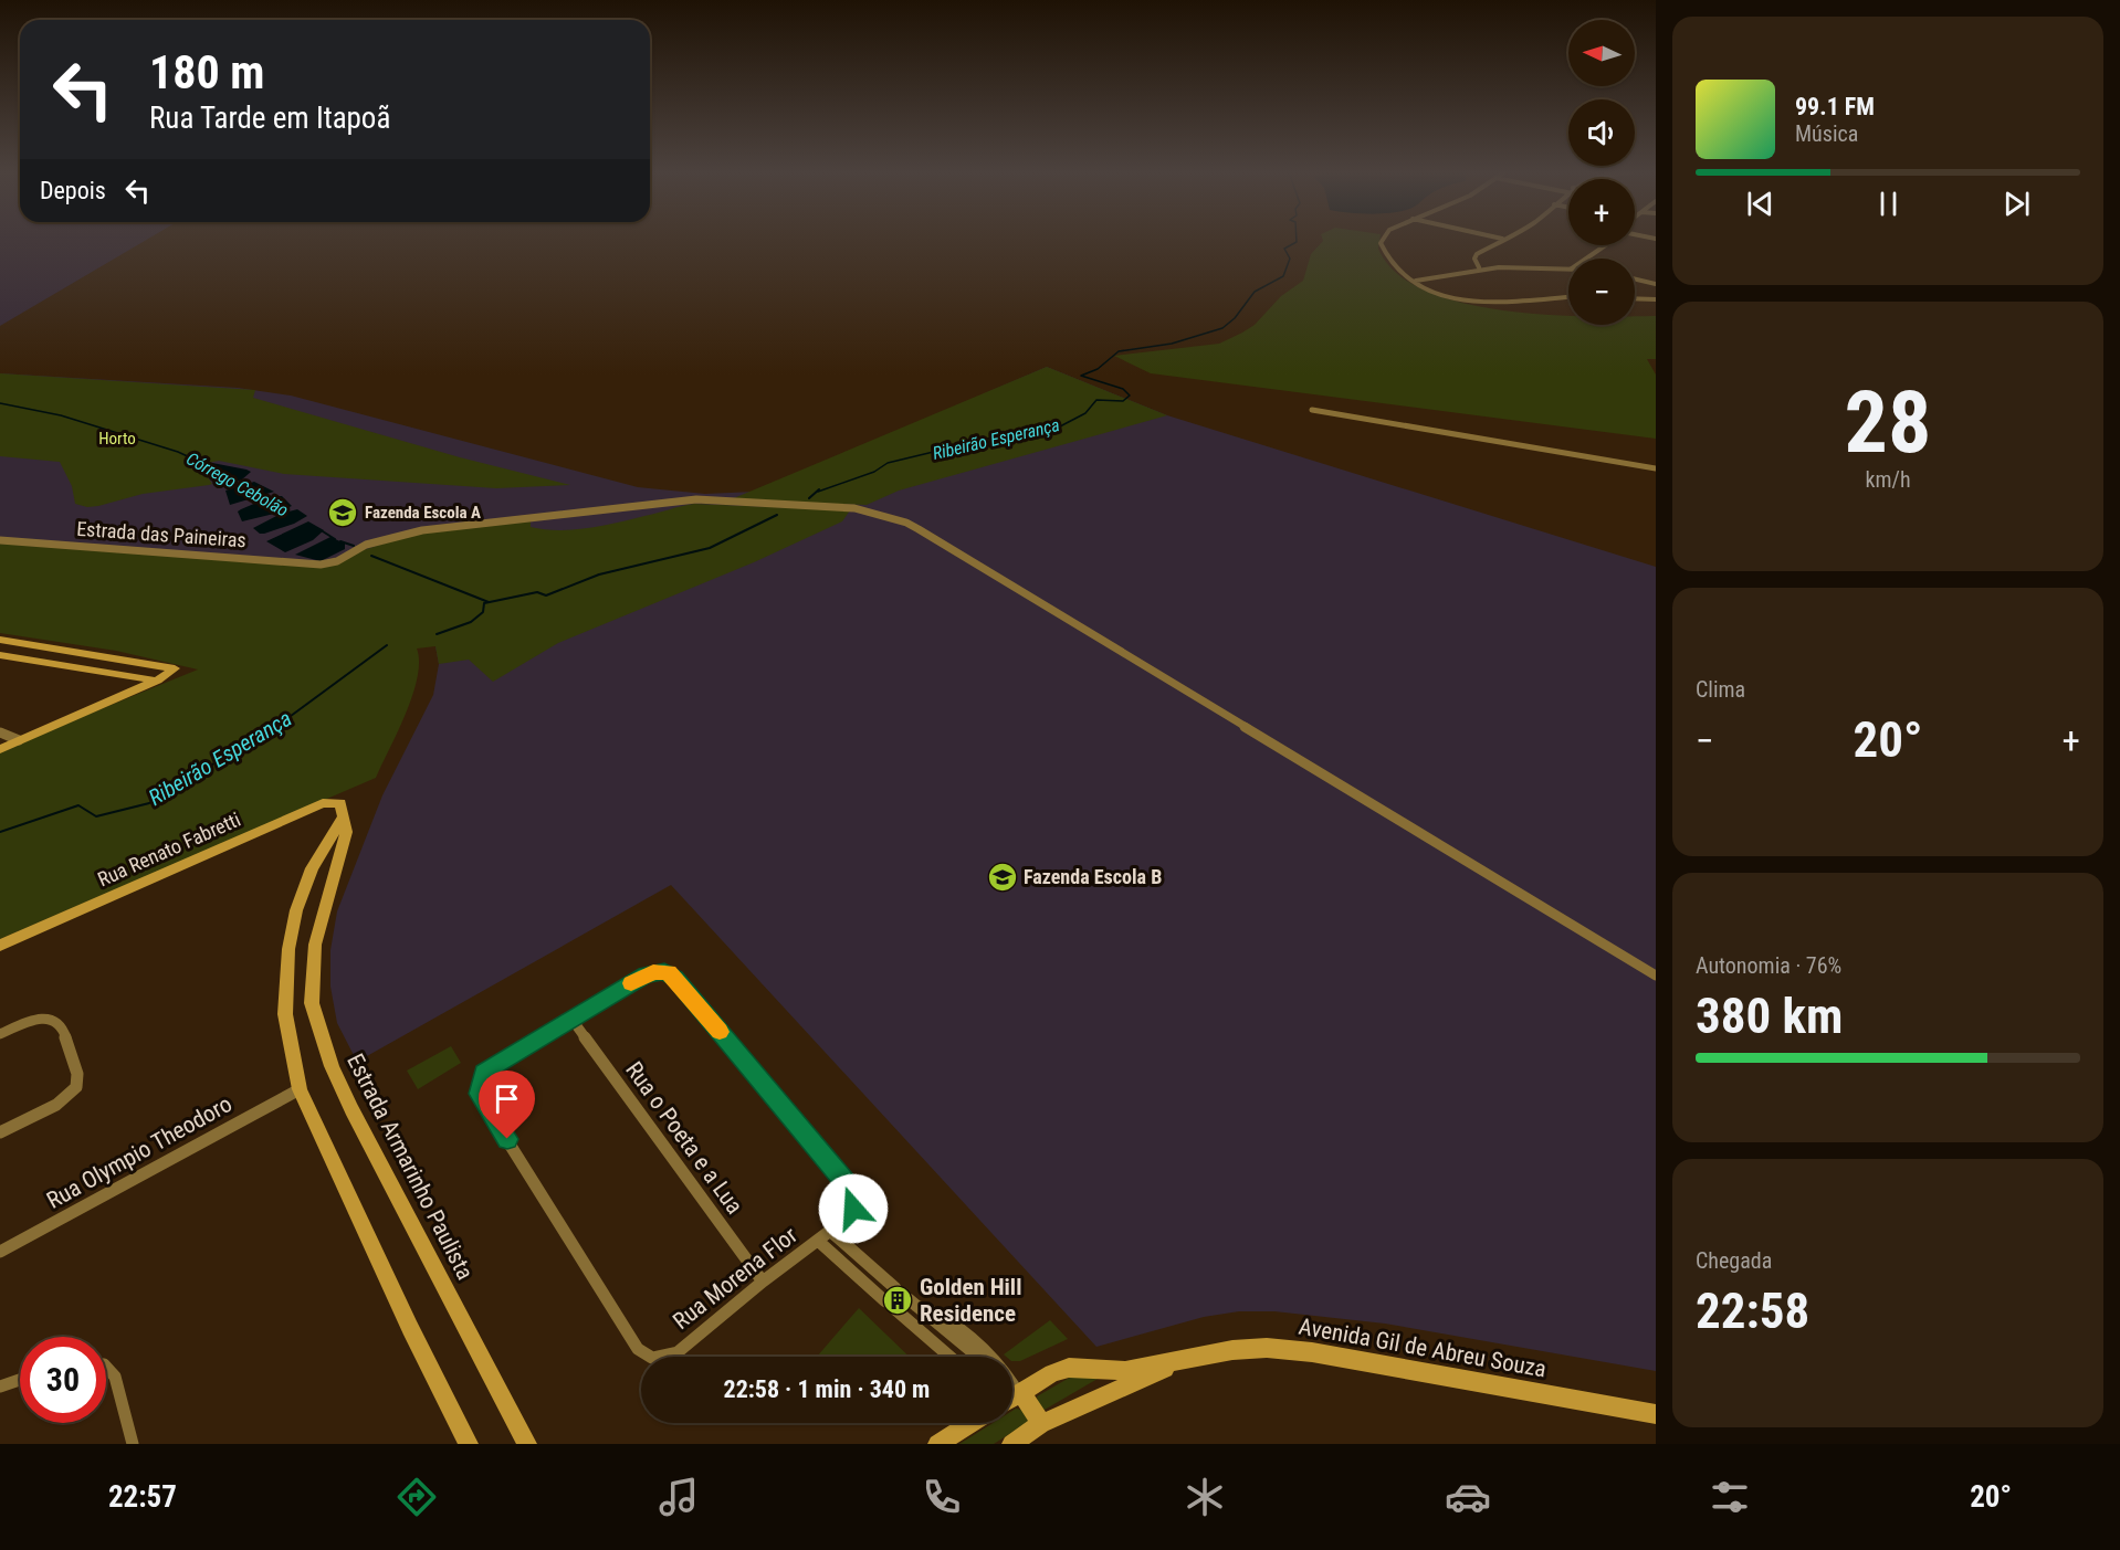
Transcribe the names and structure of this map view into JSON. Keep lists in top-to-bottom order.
{
  "streets": {
    "street": [
      "Estrada das Paineiras",
      "Rua Renato Fabretti",
      "Rua o Poeta e a Lua",
      "Rua Olympio Theodoro",
      "Estrada Armarinho Paulista",
      "Rua Morena Flor",
      "Avenida Gil de Abreu Souza"
    ]
  },
  "crossings": [
    ["Rua Renato Fabretti", "Estrada Armarinho Paulista"],
    ["Rua o Poeta e a Lua", "Rua Morena Flor"]
  ],
  "water": ["Ribeirão Esperança", "Córrego Cebolão"],
  "parks": ["Horto"],
  "places": {
    "school or university": ["Fazenda Escola A", "Fazenda Escola B"],
    "building": ["Golden Hill Residence"]
  },
  "north": "left",
  "page": {
    "map_buttons": ["+", "−"],
    "turn": ["180 m", "Rua Tarde em Itapoã"],
    "song": ["99.1 FM", "Música"],
    "then": "Depois",
    "tile": [
      ["28", "km/h"],
      "Clima",
      ["Autonomia · 76%", "380 km"],
      ["Chegada", "22:58"]
    ],
    "heat": ["−", "20°", "+"],
    "limit": "30",
    "trip": "22:58 · 1 min · 340 m",
    "tabs": ["22:57", "20°"]
  }
}
